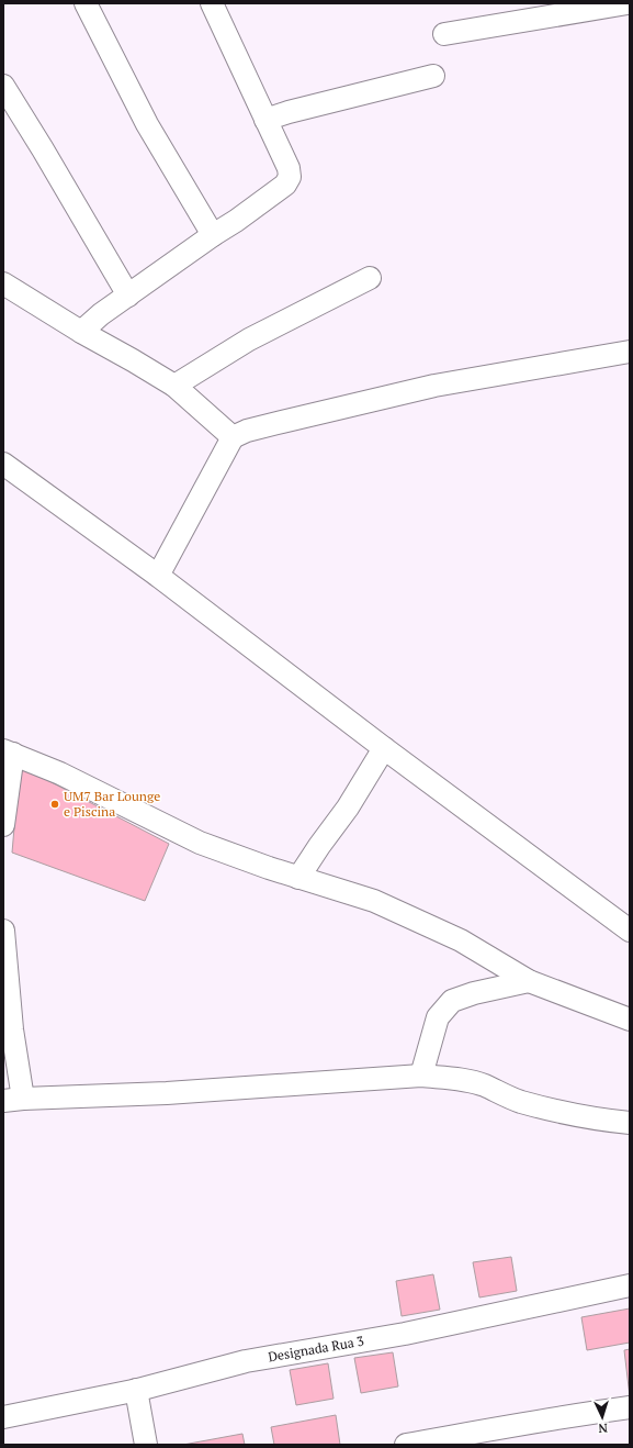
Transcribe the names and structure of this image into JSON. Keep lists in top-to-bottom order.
{
  "streets": {
    "street": ["Designada Rua 3"]
  },
  "places": ["UM7 Bar Lounge e Piscina"],
  "north": "bottom"
}
